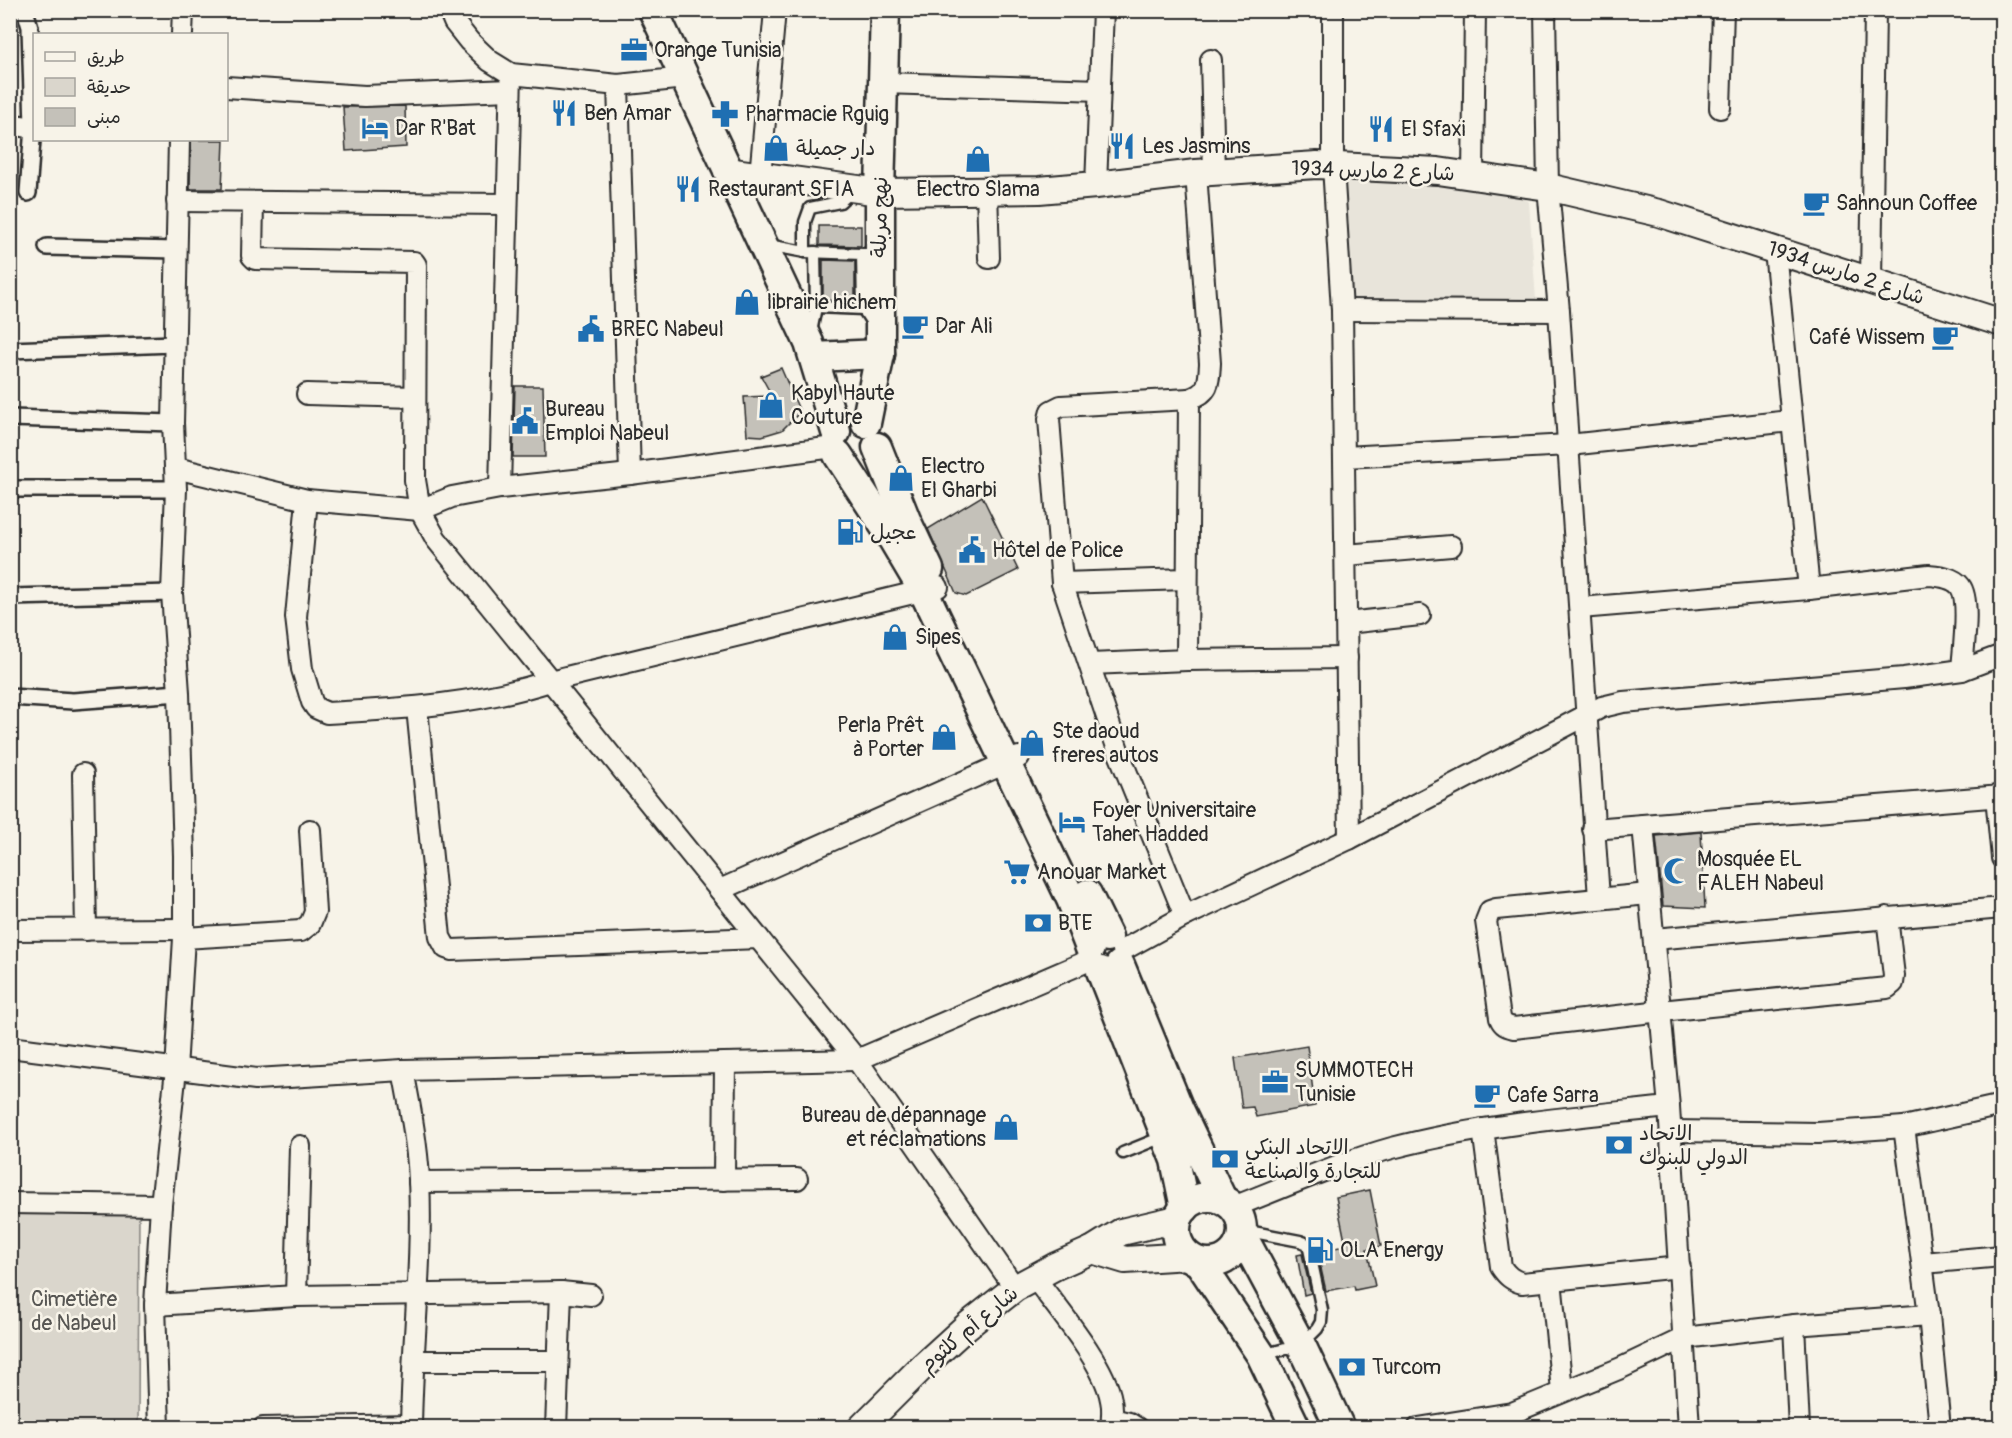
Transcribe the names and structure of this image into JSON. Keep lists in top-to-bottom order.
{
  "streets": {
    "main road": ["نهج مربلة"],
    "street": ["شارع 2 مارس 1934", "شارع أم كلثوم"]
  },
  "crossings": [
    ["شارع 2 مارس 1934", "نهج مربلة"]
  ],
  "parks": ["Cimetière de Nabeul"],
  "places": {
    "office": ["Orange Tunisia", "SUMMOTECH Tunisie"],
    "restaurant": [
      "Ben Amar",
      "El Sfaxi",
      "Les Jasmins",
      "Restaurant SFIA"
    ],
    "pharmacy": ["Pharmacie Rguig"],
    "hotel": ["Dar R'Bat", "Foyer Universitaire Taher Hadded"],
    "shop": [
      "دار جميلة",
      "Electro Slama",
      "librairie hichem",
      "Kabyl Haute Couture",
      "Electro El Gharbi",
      "Sipes",
      "Perla Prêt à Porter",
      "Ste daoud freres autos",
      "Bureau de dépannage et réclamations"
    ],
    "cafe": [
      "Sahnoun Coffee",
      "Dar Ali",
      "Café Wissem",
      "Cafe Sarra"
    ],
    "public building": ["BREC Nabeul", "Bureau Emploi Nabeul", "Hôtel de Police"],
    "fuel station": ["عجيل", "OLA Energy"],
    "mosque": ["Mosquée EL FALEH Nabeul"],
    "supermarket": ["Anouar Market"],
    "bank": [
      "BTE",
      "الاتحاد الدولي للبنوك",
      "الاتحاد البنكي للتجارة والصناعة",
      "Turcom"
    ]
  },
  "legend": ["طريق", "حديقة", "مبنى"]
}
